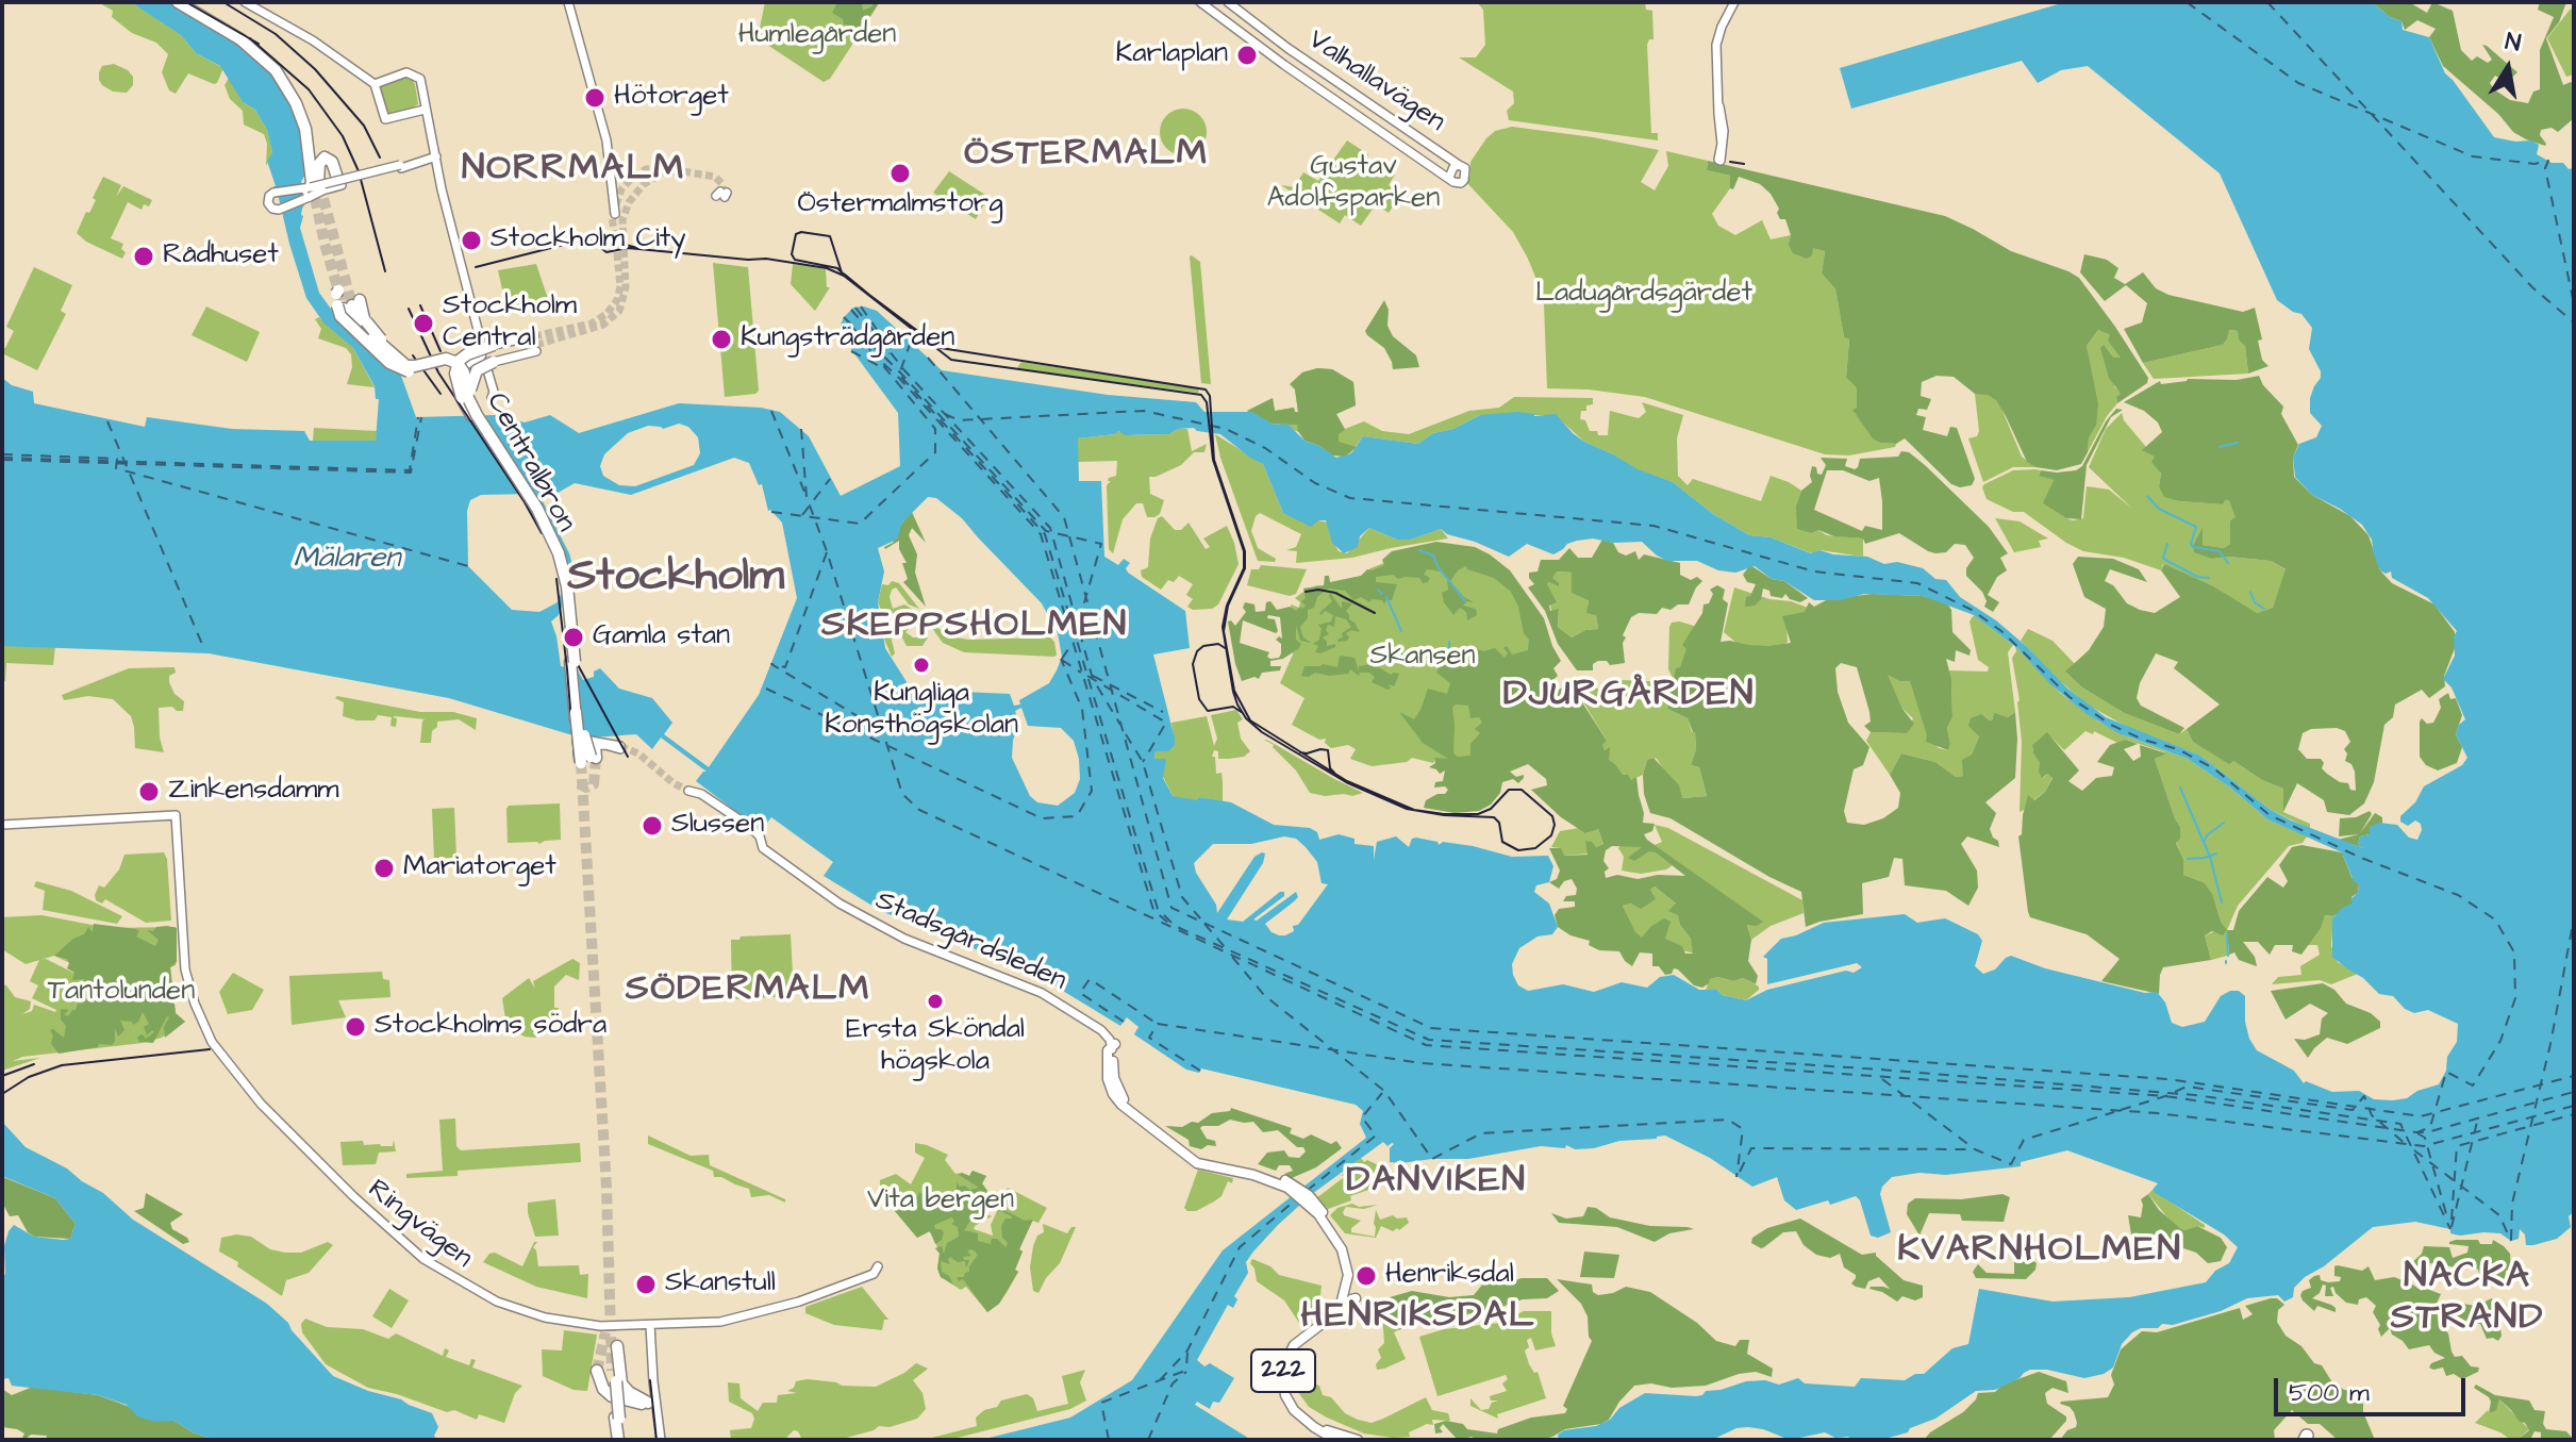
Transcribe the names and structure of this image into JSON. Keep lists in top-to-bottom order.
{
  "streets": {
    "highway": ["Centralbron"],
    "main road": [
      "Valhallavägen",
      "Stadsgårdsleden",
      "Ringvägen",
      "222"
    ]
  },
  "districts": [
    "ÖSTERMALM",
    "NORRMALM",
    "Stockholm",
    "SKEPPSHOLMEN",
    "DJURGÅRDEN",
    "SÖDERMALM",
    "DANVIKEN",
    "KVARNHOLMEN",
    "NACKA STRAND",
    "HENRIKSDAL"
  ],
  "water": ["Mälaren"],
  "parks": [
    "Humlegården",
    "Gustav Adolfsparken",
    "Ladugårdsgärdet",
    "Skansen",
    "Tantolunden",
    "Vita bergen"
  ],
  "places": [
    "Karlaplan",
    "Hötorget",
    "Östermalmstorg",
    "Stockholm City",
    "Rådhuset",
    "Stockholm Central",
    "Kungsträdgården",
    "Gamla stan",
    "Kungliga Konsthögskolan",
    "Zinkensdamm",
    "Slussen",
    "Mariatorget",
    "Ersta Sköndal högskola",
    "Stockholms södra",
    "Henriksdal",
    "Skanstull"
  ],
  "scale_bar": "500 m",
  "north": "top"
}
